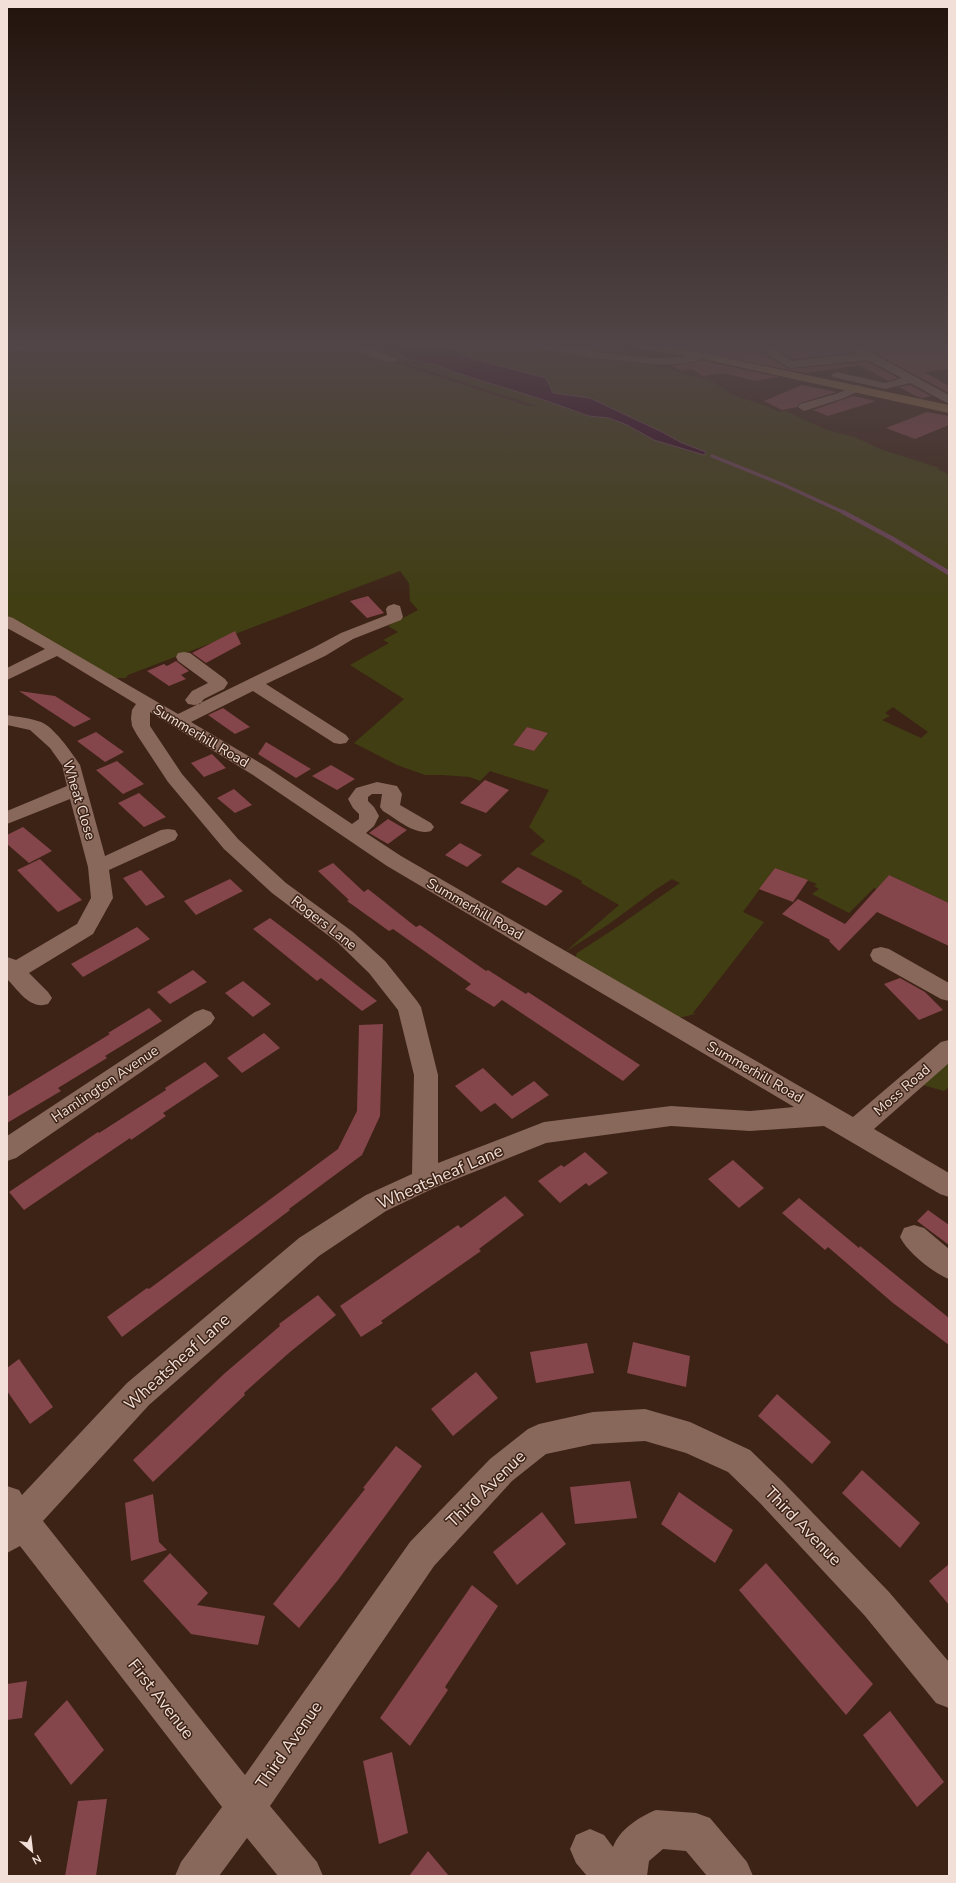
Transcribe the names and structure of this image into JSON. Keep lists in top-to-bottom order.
{
  "streets": {
    "street": [
      "Summerhill Road",
      "Wheat Close",
      "Rogers Lane",
      "Hamlington Avenue",
      "Moss Road",
      "Wheatsheaf Lane",
      "Third Avenue",
      "First Avenue"
    ]
  },
  "crossings": [
    ["Summerhill Road", "Rogers Lane"],
    ["Summerhill Road", "Moss Road"],
    ["Summerhill Road", "Wheatsheaf Lane"],
    ["Rogers Lane", "Wheatsheaf Lane"],
    ["Wheatsheaf Lane", "First Avenue"],
    ["Third Avenue", "First Avenue"]
  ],
  "north": "bottom right"
}
